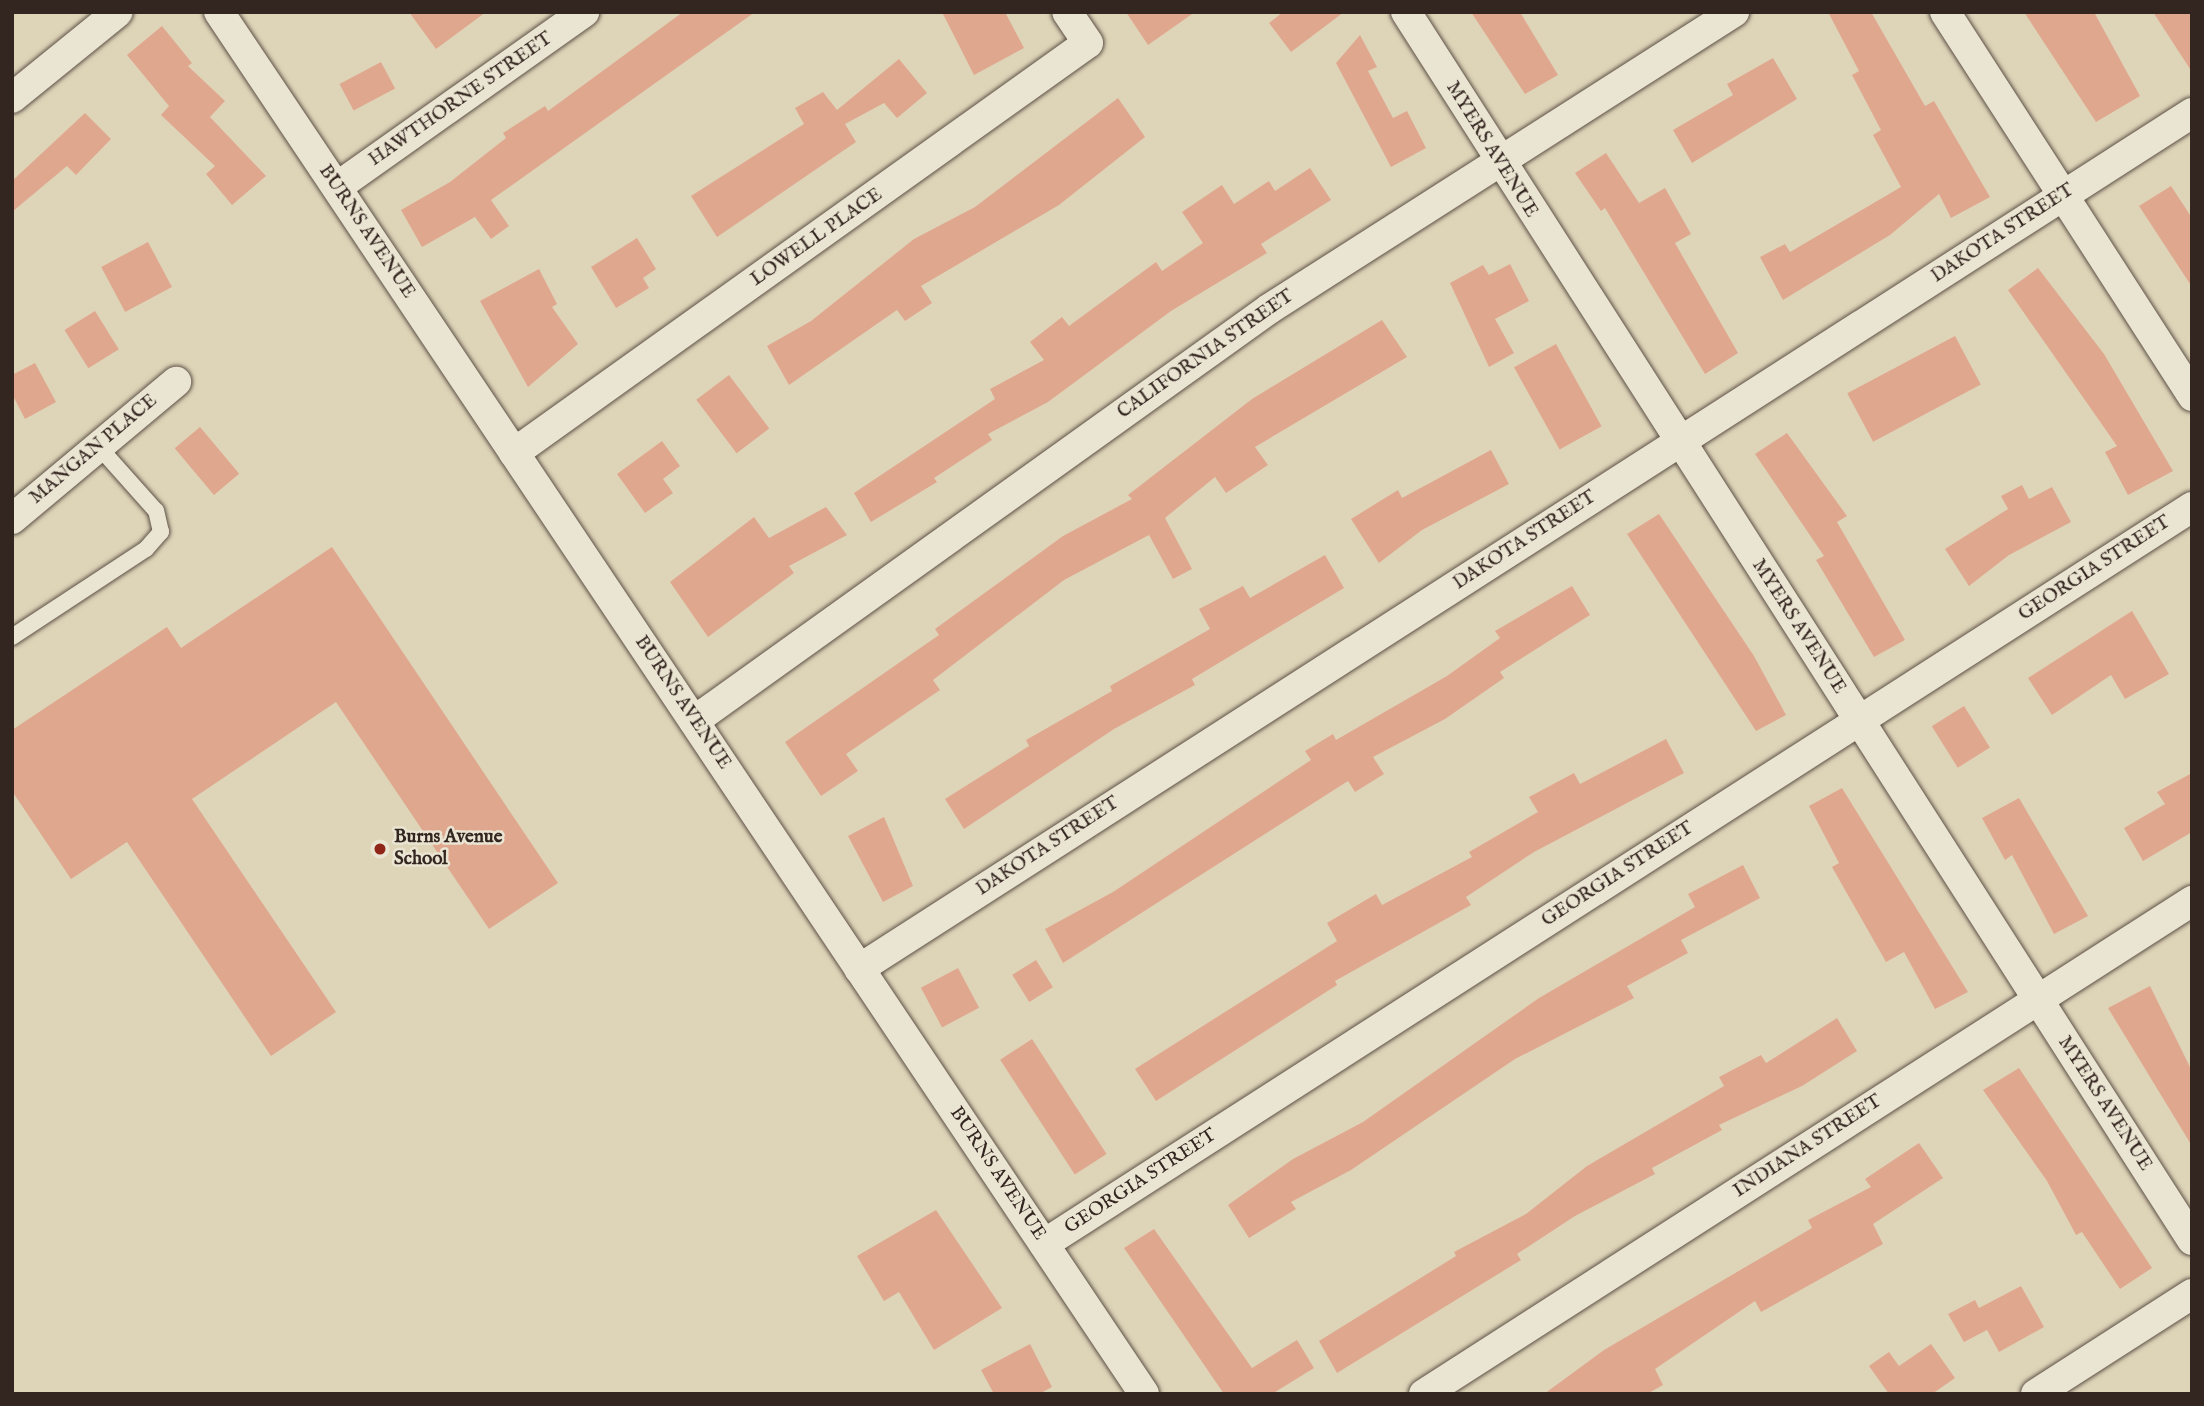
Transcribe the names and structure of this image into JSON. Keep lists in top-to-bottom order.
{
  "streets": {
    "street": [
      "HAWTHORNE STREET",
      "MYERS AVENUE",
      "BURNS AVENUE",
      "DAKOTA STREET",
      "LOWELL PLACE",
      "CALIFORNIA STREET",
      "MANGAN PLACE",
      "GEORGIA STREET",
      "INDIANA STREET"
    ]
  },
  "crossings": [
    ["HAWTHORNE STREET", "BURNS AVENUE"],
    ["MYERS AVENUE", "DAKOTA STREET"],
    ["MYERS AVENUE", "CALIFORNIA STREET"],
    ["MYERS AVENUE", "GEORGIA STREET"],
    ["MYERS AVENUE", "INDIANA STREET"],
    ["BURNS AVENUE", "DAKOTA STREET"],
    ["BURNS AVENUE", "LOWELL PLACE"],
    ["BURNS AVENUE", "CALIFORNIA STREET"],
    ["BURNS AVENUE", "GEORGIA STREET"]
  ],
  "places": ["Burns Avenue School"]
}
